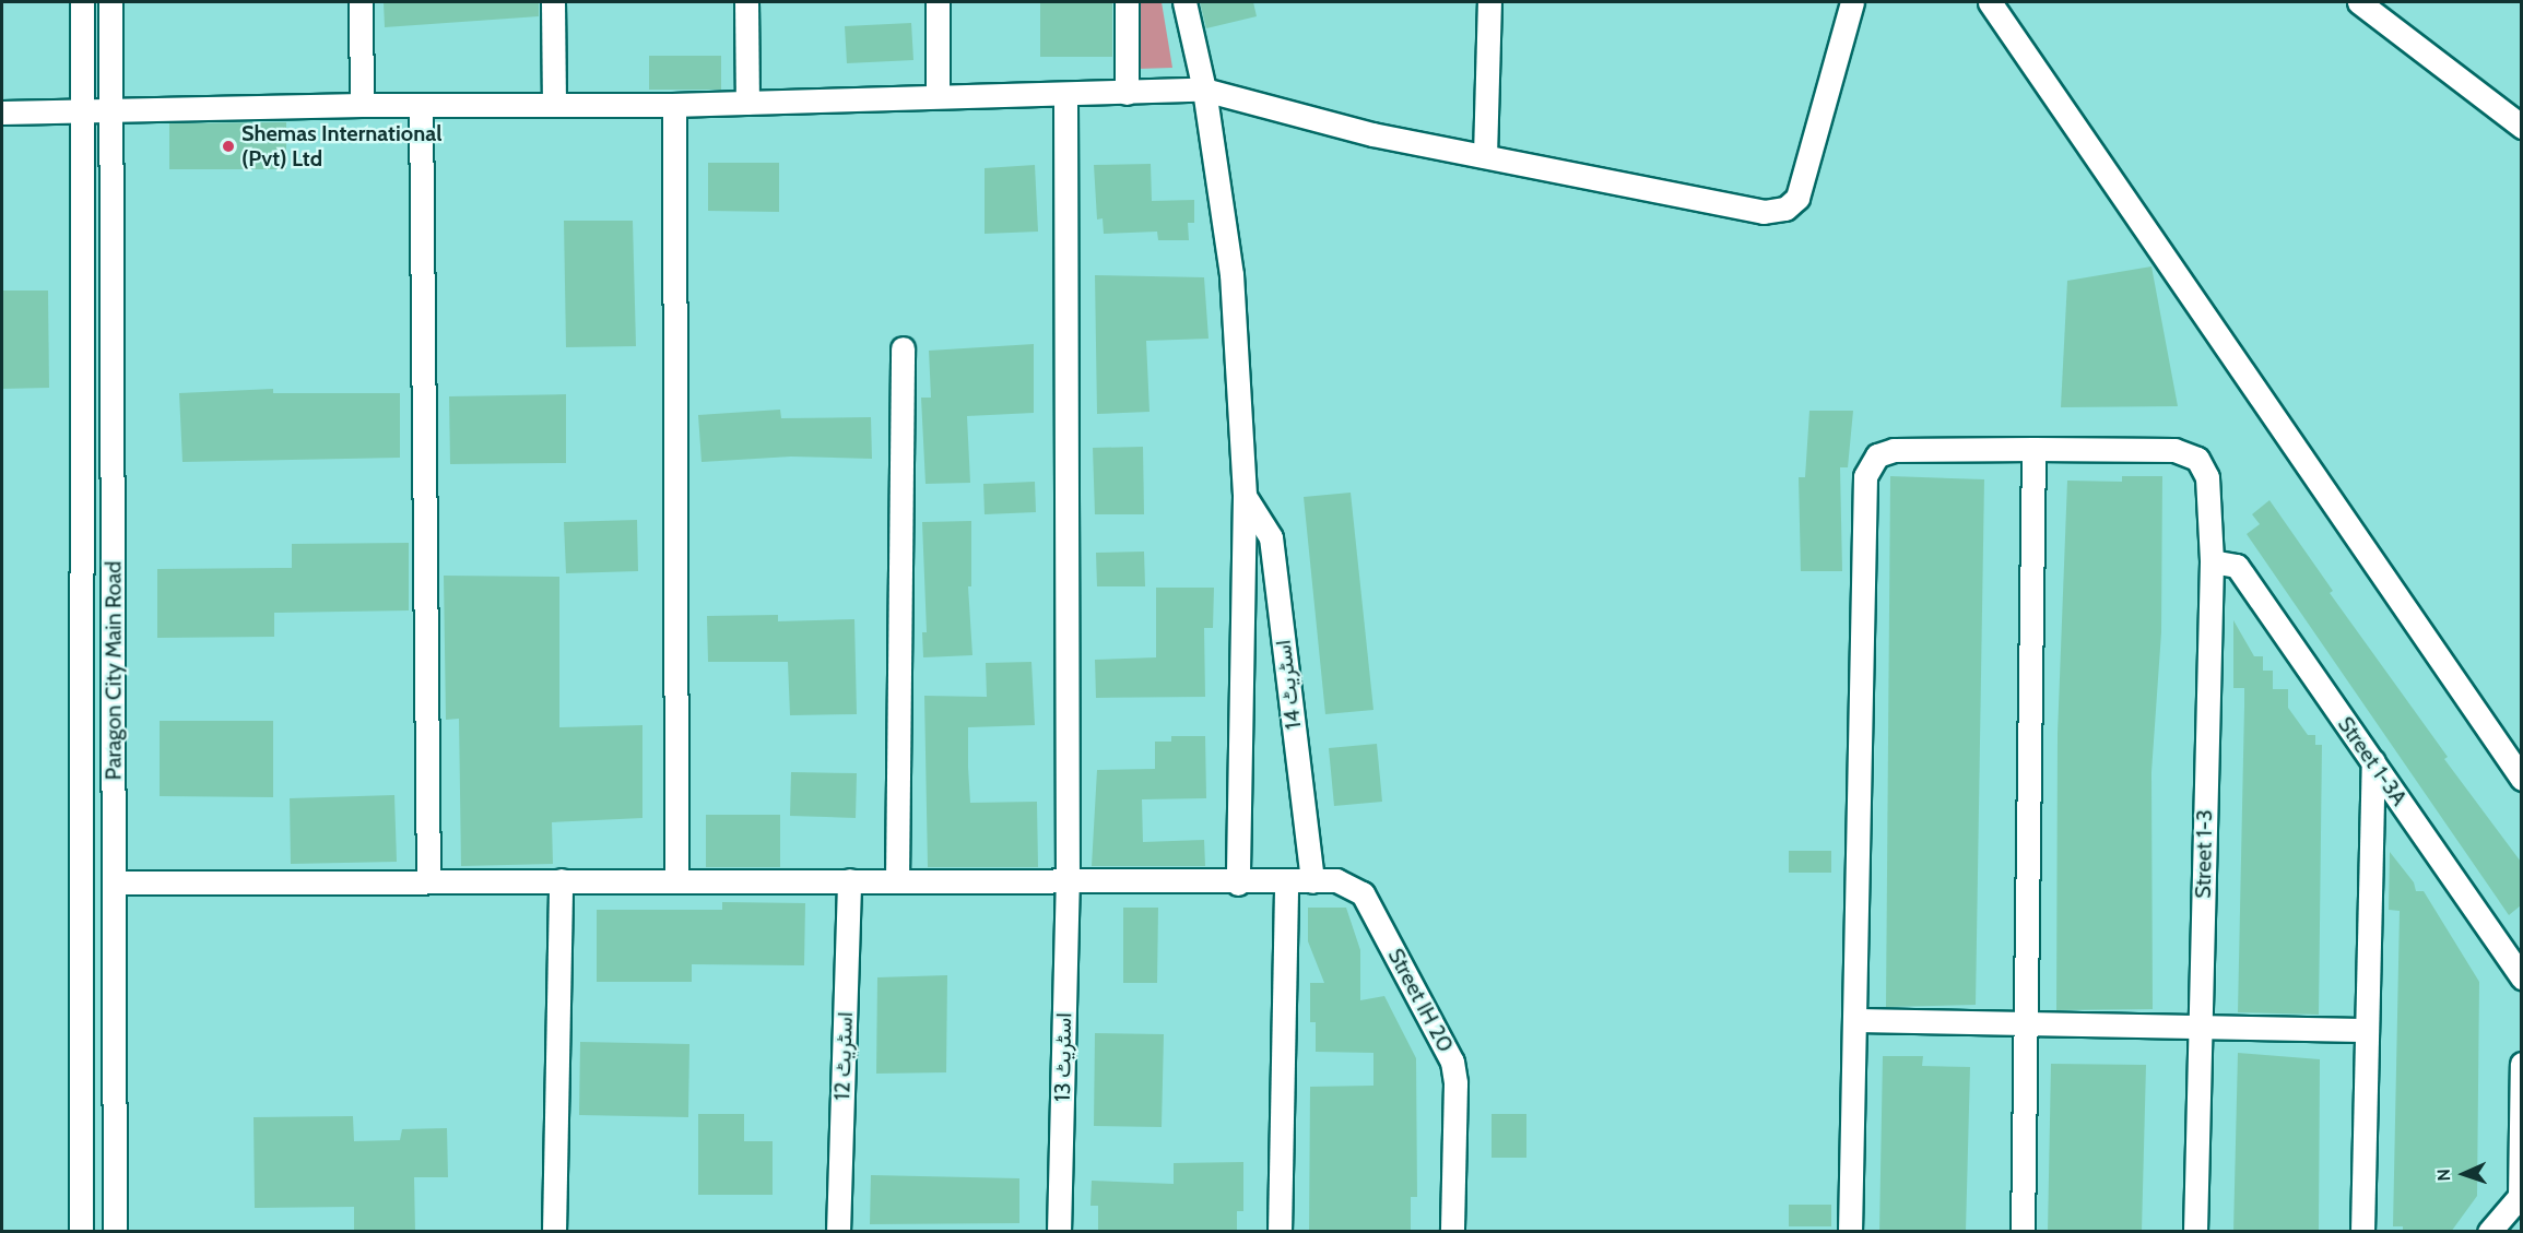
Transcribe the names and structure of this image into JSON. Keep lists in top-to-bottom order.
{
  "streets": {
    "street": [
      "Paragon City Main Road",
      "اسٹریٹ 14",
      "Street 1-3A",
      "Street 1-3",
      "Street IH 20",
      "اسٹریٹ 12",
      "اسٹریٹ 13"
    ]
  },
  "crossings": [
    ["اسٹریٹ 14", "Street IH 20"],
    ["Street 1-3A", "Street 1-3"]
  ],
  "places": ["Shemas International (Pvt) Ltd"],
  "north": "left"
}
